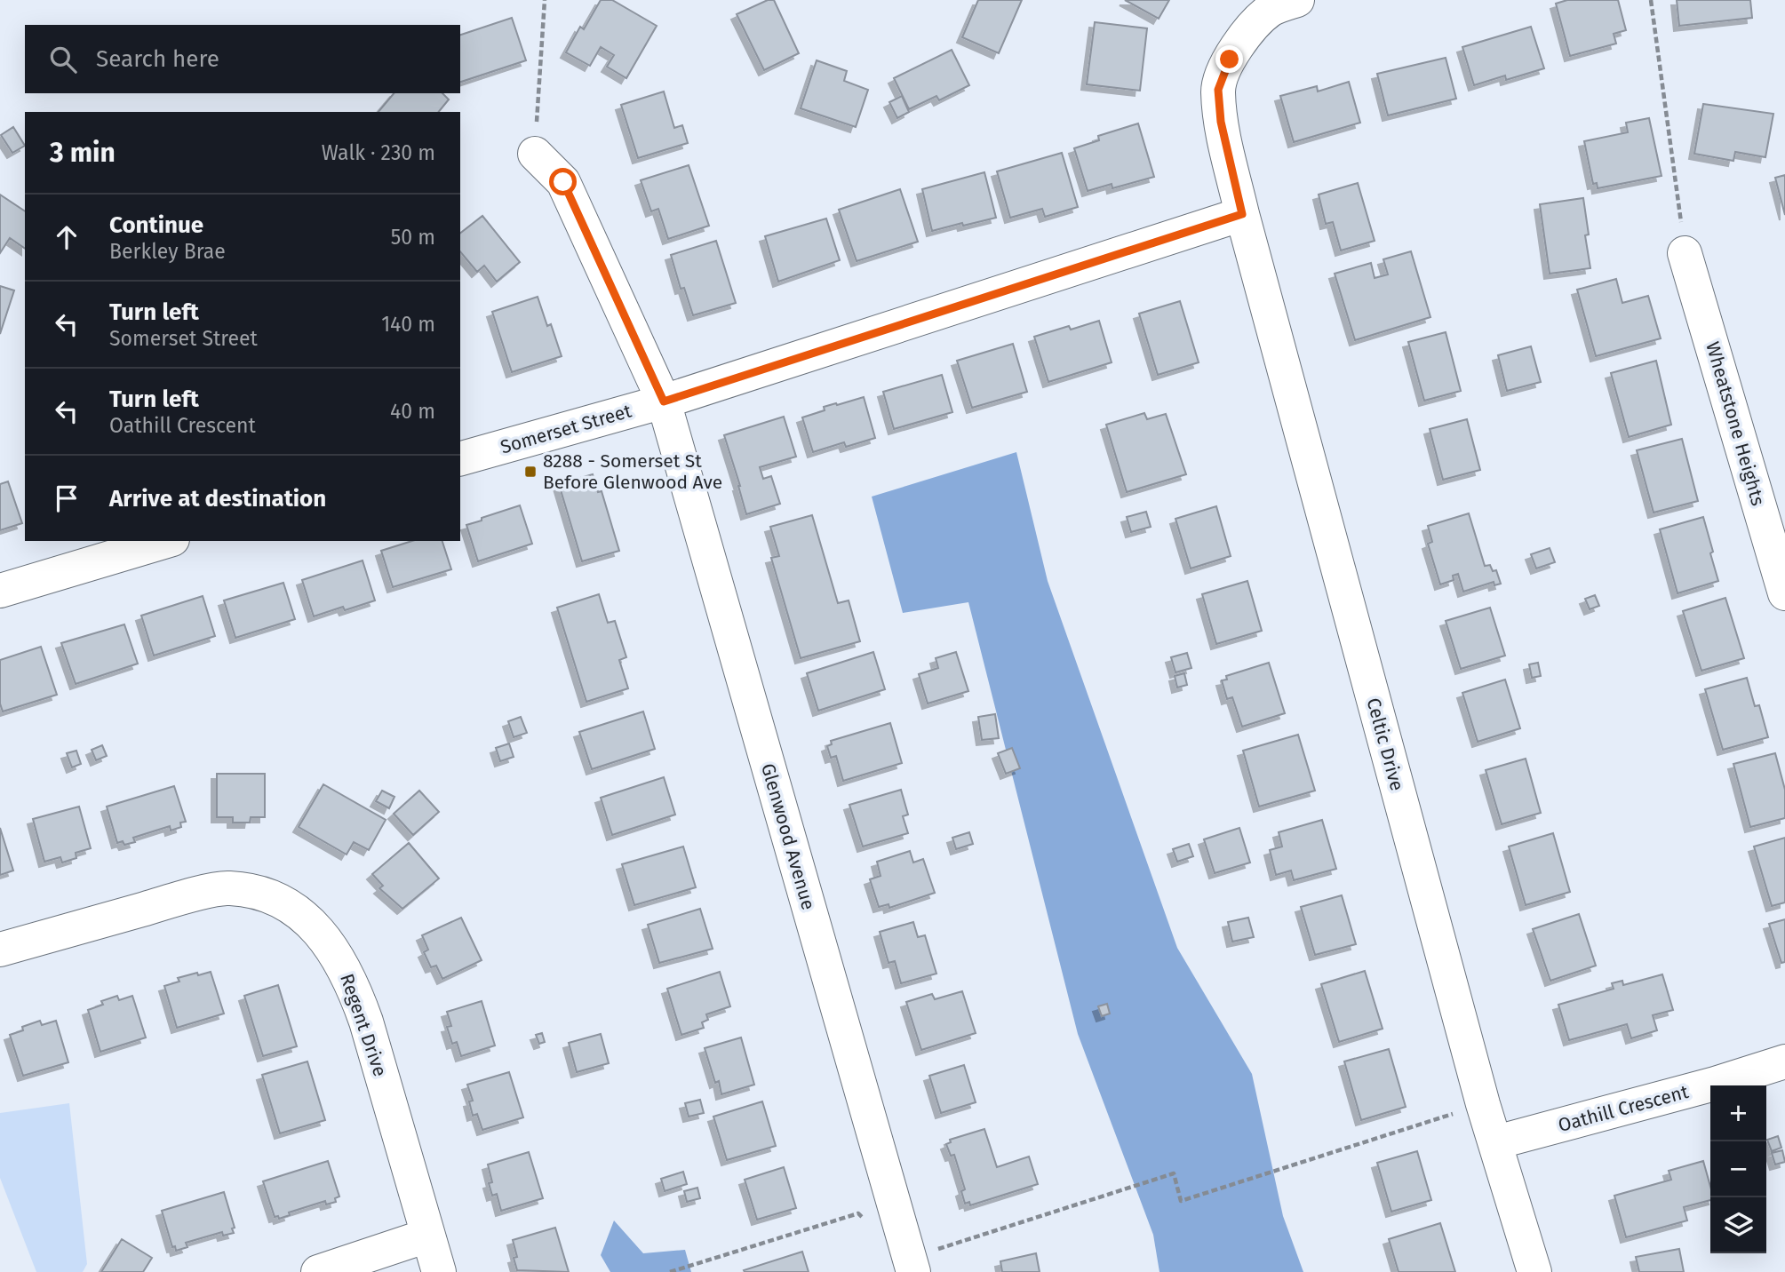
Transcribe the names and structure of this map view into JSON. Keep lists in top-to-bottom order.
{
  "streets": {
    "street": [
      "Wheatstone Heights",
      "Somerset Street",
      "Celtic Drive",
      "Glenwood Avenue",
      "Regent Drive",
      "Oathill Crescent"
    ]
  },
  "crossings": [
    ["Somerset Street", "Celtic Drive"],
    ["Somerset Street", "Glenwood Avenue"],
    ["Celtic Drive", "Oathill Crescent"]
  ],
  "places": {
    "transit": ["8288 - Somerset St Before Glenwood Ave"]
  },
  "page": {
    "search": "Search here",
    "heading": ["3 min", "Walk · 230 m"],
    "list": [
      ["Continue", "Berkley Brae", "50 m"],
      ["Turn left", "Somerset Street", "140 m"],
      ["Turn left", "Oathill Crescent", "40 m"],
      "Arrive at destination"
    ],
    "map_buttons": ["+", "−"]
  }
}
